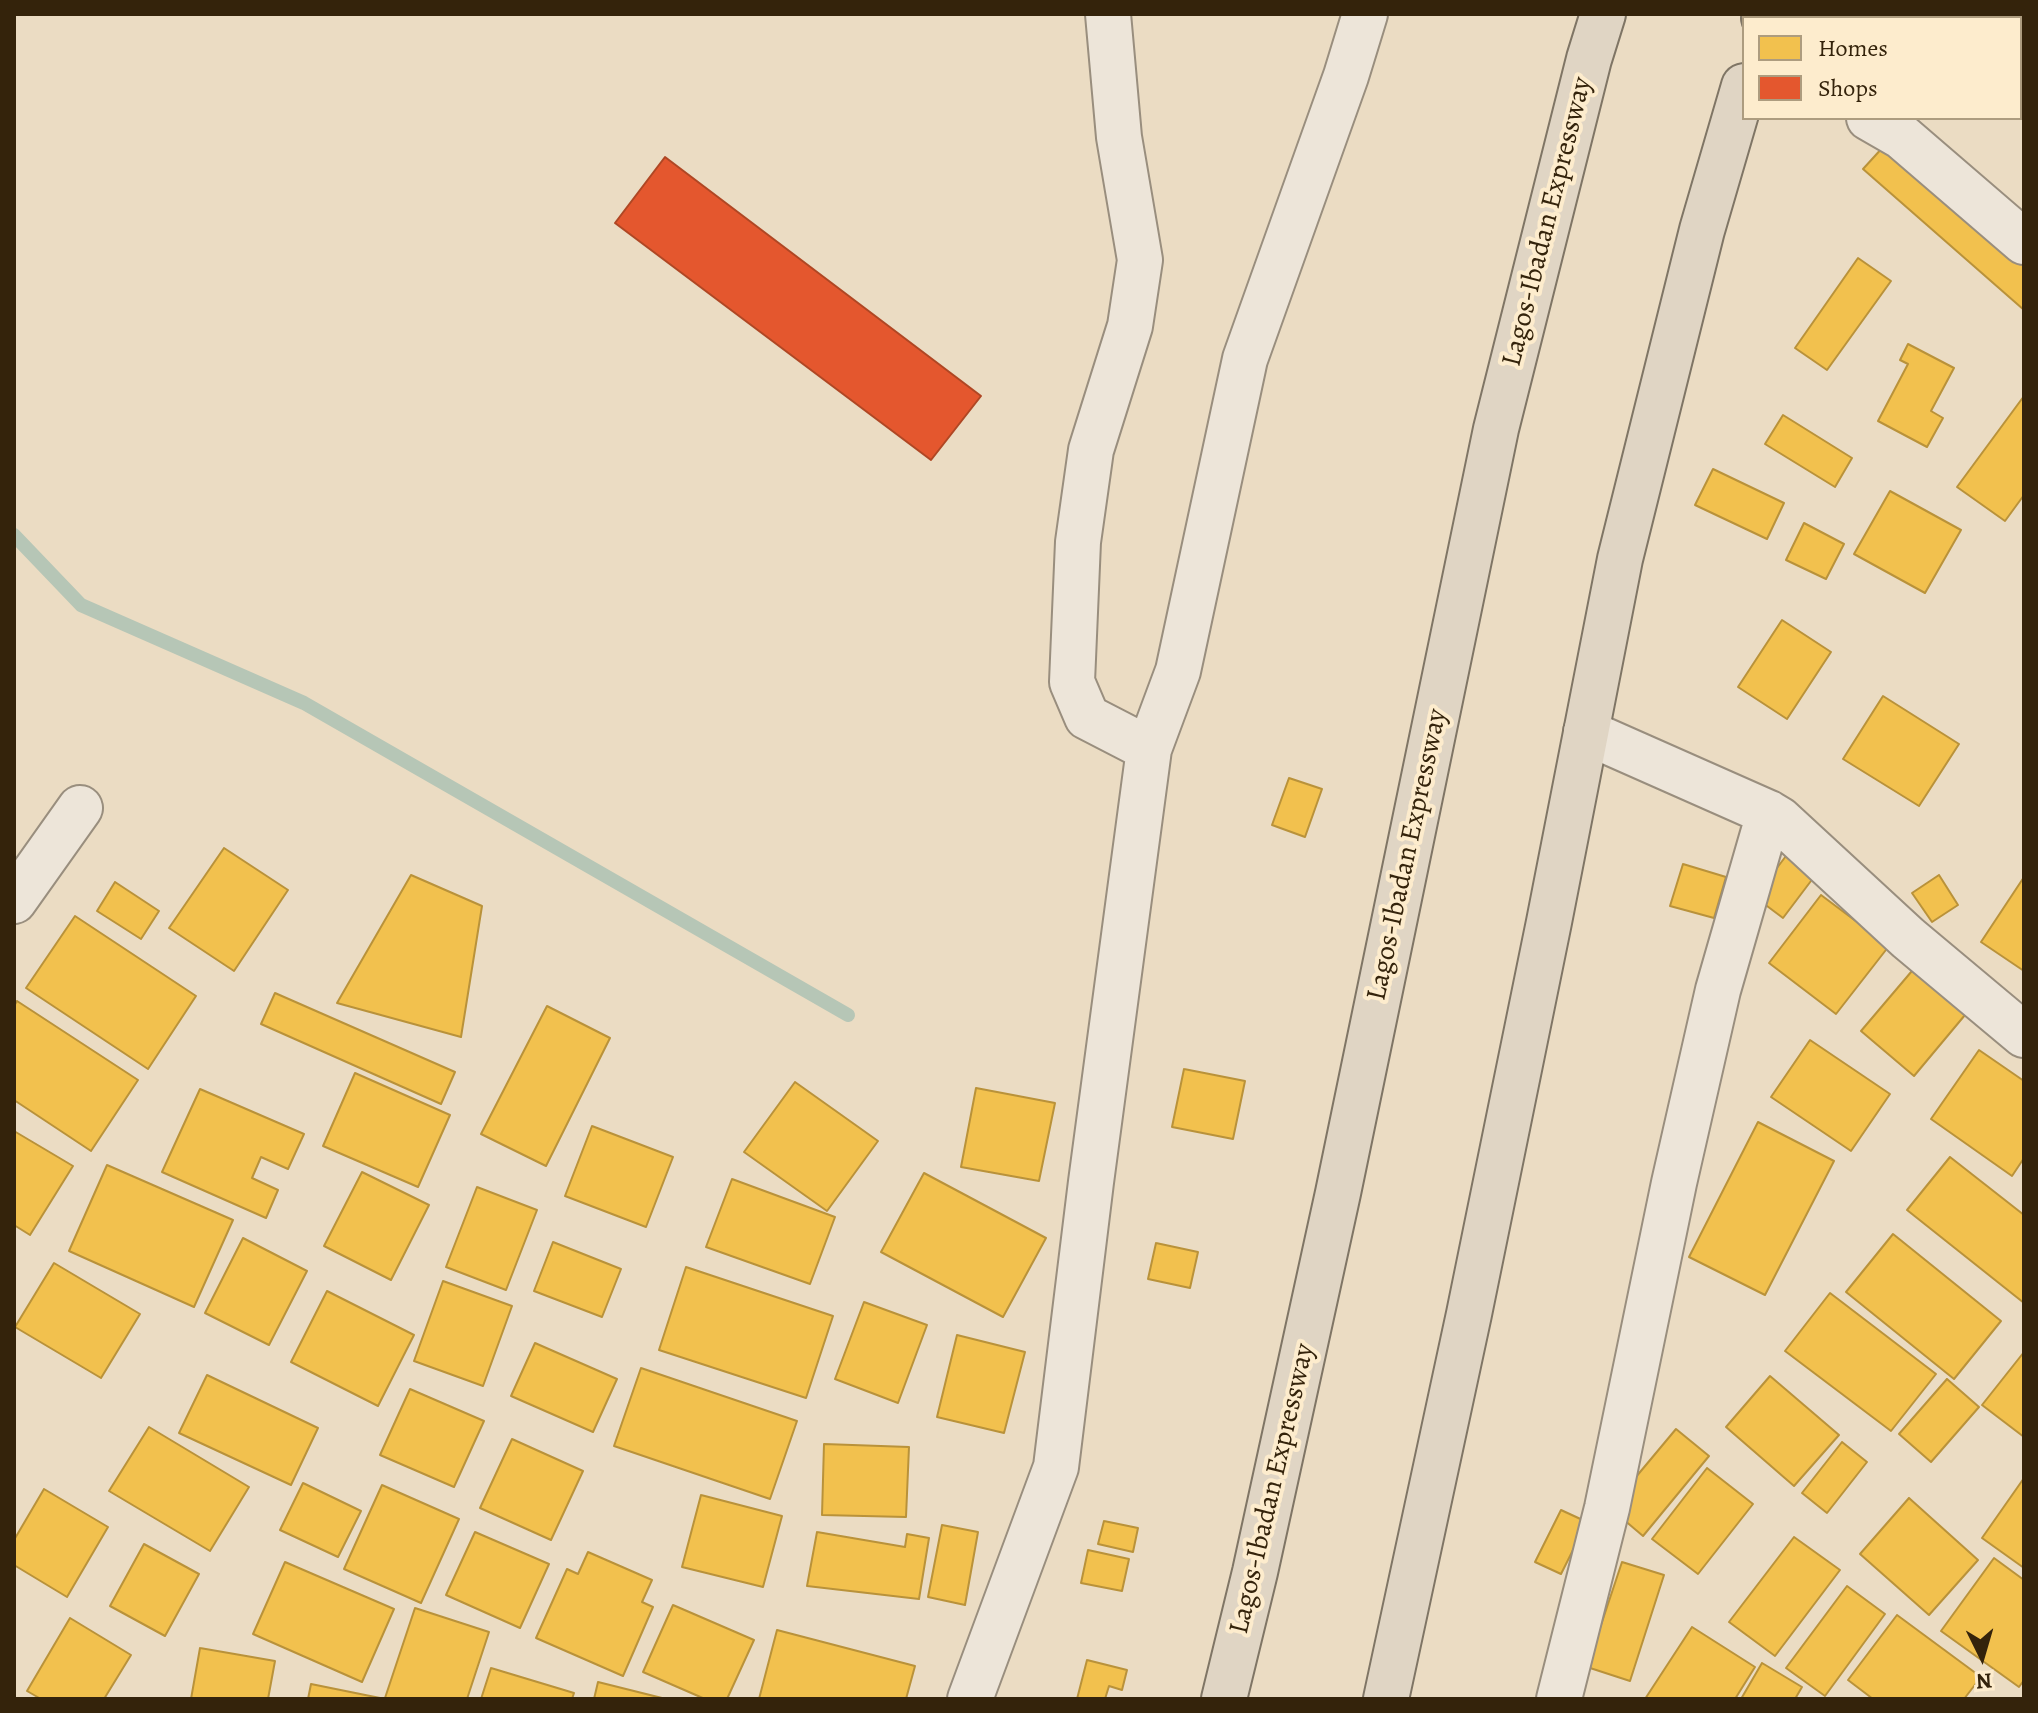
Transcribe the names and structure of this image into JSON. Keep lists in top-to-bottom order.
{
  "streets": {
    "highway": ["Lagos-Ibadan Expressway"]
  },
  "legend": ["Homes", "Shops"],
  "north": "bottom"
}
